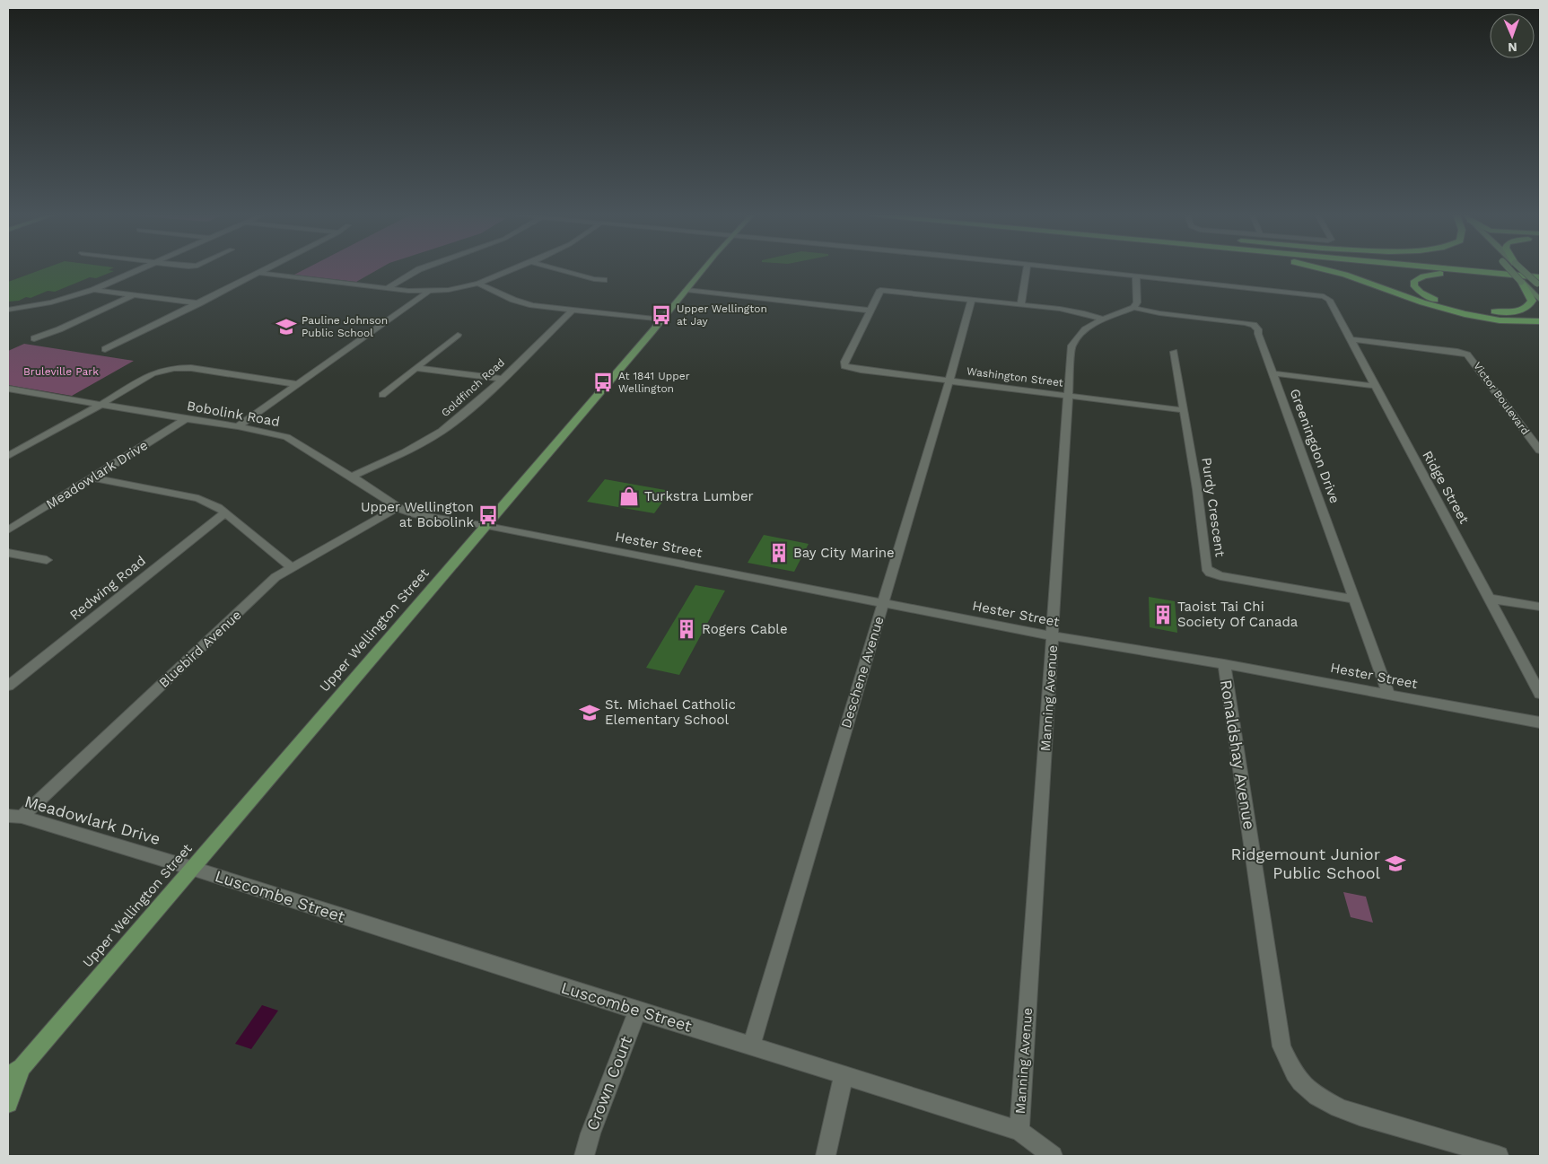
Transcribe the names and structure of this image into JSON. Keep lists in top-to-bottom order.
{
  "streets": {
    "main road": ["Upper Wellington Street"],
    "street": [
      "Washington Street",
      "Goldfinch Road",
      "Victor Boulevard",
      "Bobolink Road",
      "Greeningdon Drive",
      "Meadowlark Drive",
      "Ridge Street",
      "Purdy Crescent",
      "Hester Street",
      "Redwing Road",
      "Bluebird Avenue",
      "Deschene Avenue",
      "Manning Avenue",
      "Ronaldshay Avenue",
      "Luscombe Street",
      "Crown Court"
    ]
  },
  "crossings": [
    ["Washington Street", "Purdy Crescent"],
    ["Washington Street", "Deschene Avenue"],
    ["Washington Street", "Manning Avenue"],
    ["Goldfinch Road", "Bobolink Road"],
    ["Victor Boulevard", "Ridge Street"],
    ["Bobolink Road", "Meadowlark Drive"],
    ["Bobolink Road", "Hester Street"],
    ["Bobolink Road", "Upper Wellington Street"],
    ["Bobolink Road", "Bluebird Avenue"],
    ["Greeningdon Drive", "Purdy Crescent"],
    ["Greeningdon Drive", "Hester Street"],
    ["Greeningdon Drive", "Manning Avenue"],
    ["Meadowlark Drive", "Upper Wellington Street"],
    ["Meadowlark Drive", "Bluebird Avenue"],
    ["Meadowlark Drive", "Luscombe Street"],
    ["Hester Street", "Upper Wellington Street"],
    ["Hester Street", "Deschene Avenue"],
    ["Hester Street", "Manning Avenue"],
    ["Hester Street", "Ronaldshay Avenue"],
    ["Upper Wellington Street", "Luscombe Street"],
    ["Deschene Avenue", "Luscombe Street"],
    ["Manning Avenue", "Luscombe Street"],
    ["Luscombe Street", "Crown Court"]
  ],
  "parks": ["Bruleville Park"],
  "places": {
    "bus stop": ["Upper Wellington at Jay", "At 1841 Upper Wellington", "Upper Wellington at Bobolink"],
    "school or university": ["Pauline Johnson Public School", "St. Michael Catholic Elementary School", "Ridgemount Junior Public School"],
    "shop": ["Turkstra Lumber"],
    "building": ["Bay City Marine", "Taoist Tai Chi Society Of Canada", "Rogers Cable"]
  },
  "north": "bottom"
}
